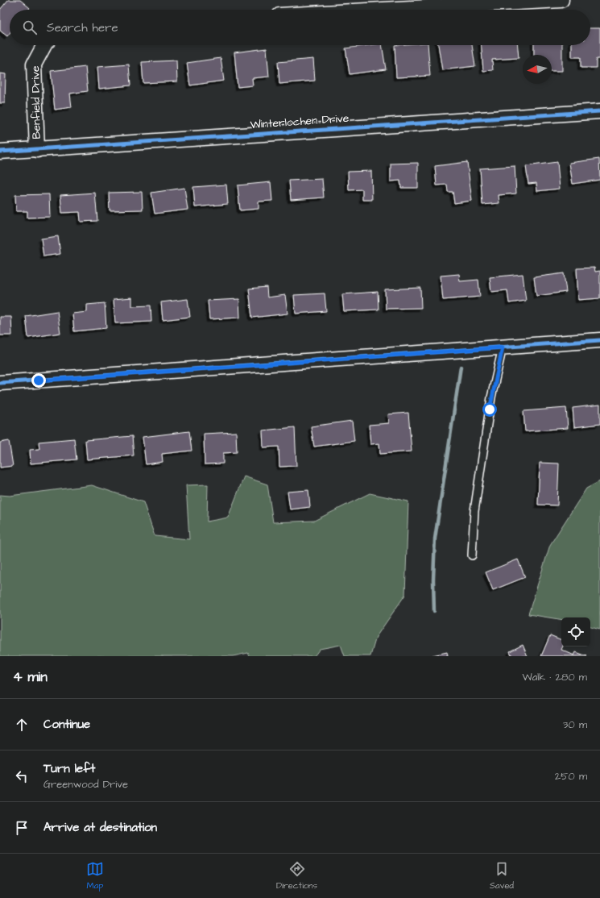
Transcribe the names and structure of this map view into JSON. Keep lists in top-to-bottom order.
{
  "streets": {
    "street": ["Benfield Drive", "Winterlochen Drive"]
  },
  "crossings": [
    ["Benfield Drive", "Winterlochen Drive"]
  ],
  "north": "left",
  "page": {
    "search": "Search here",
    "heading": ["4 min", "Walk · 280 m"],
    "list": [
      ["Continue", "30 m"],
      ["Turn left", "Greenwood Drive", "250 m"],
      "Arrive at destination"
    ],
    "nav": ["Map", "Directions", "Saved"]
  }
}
